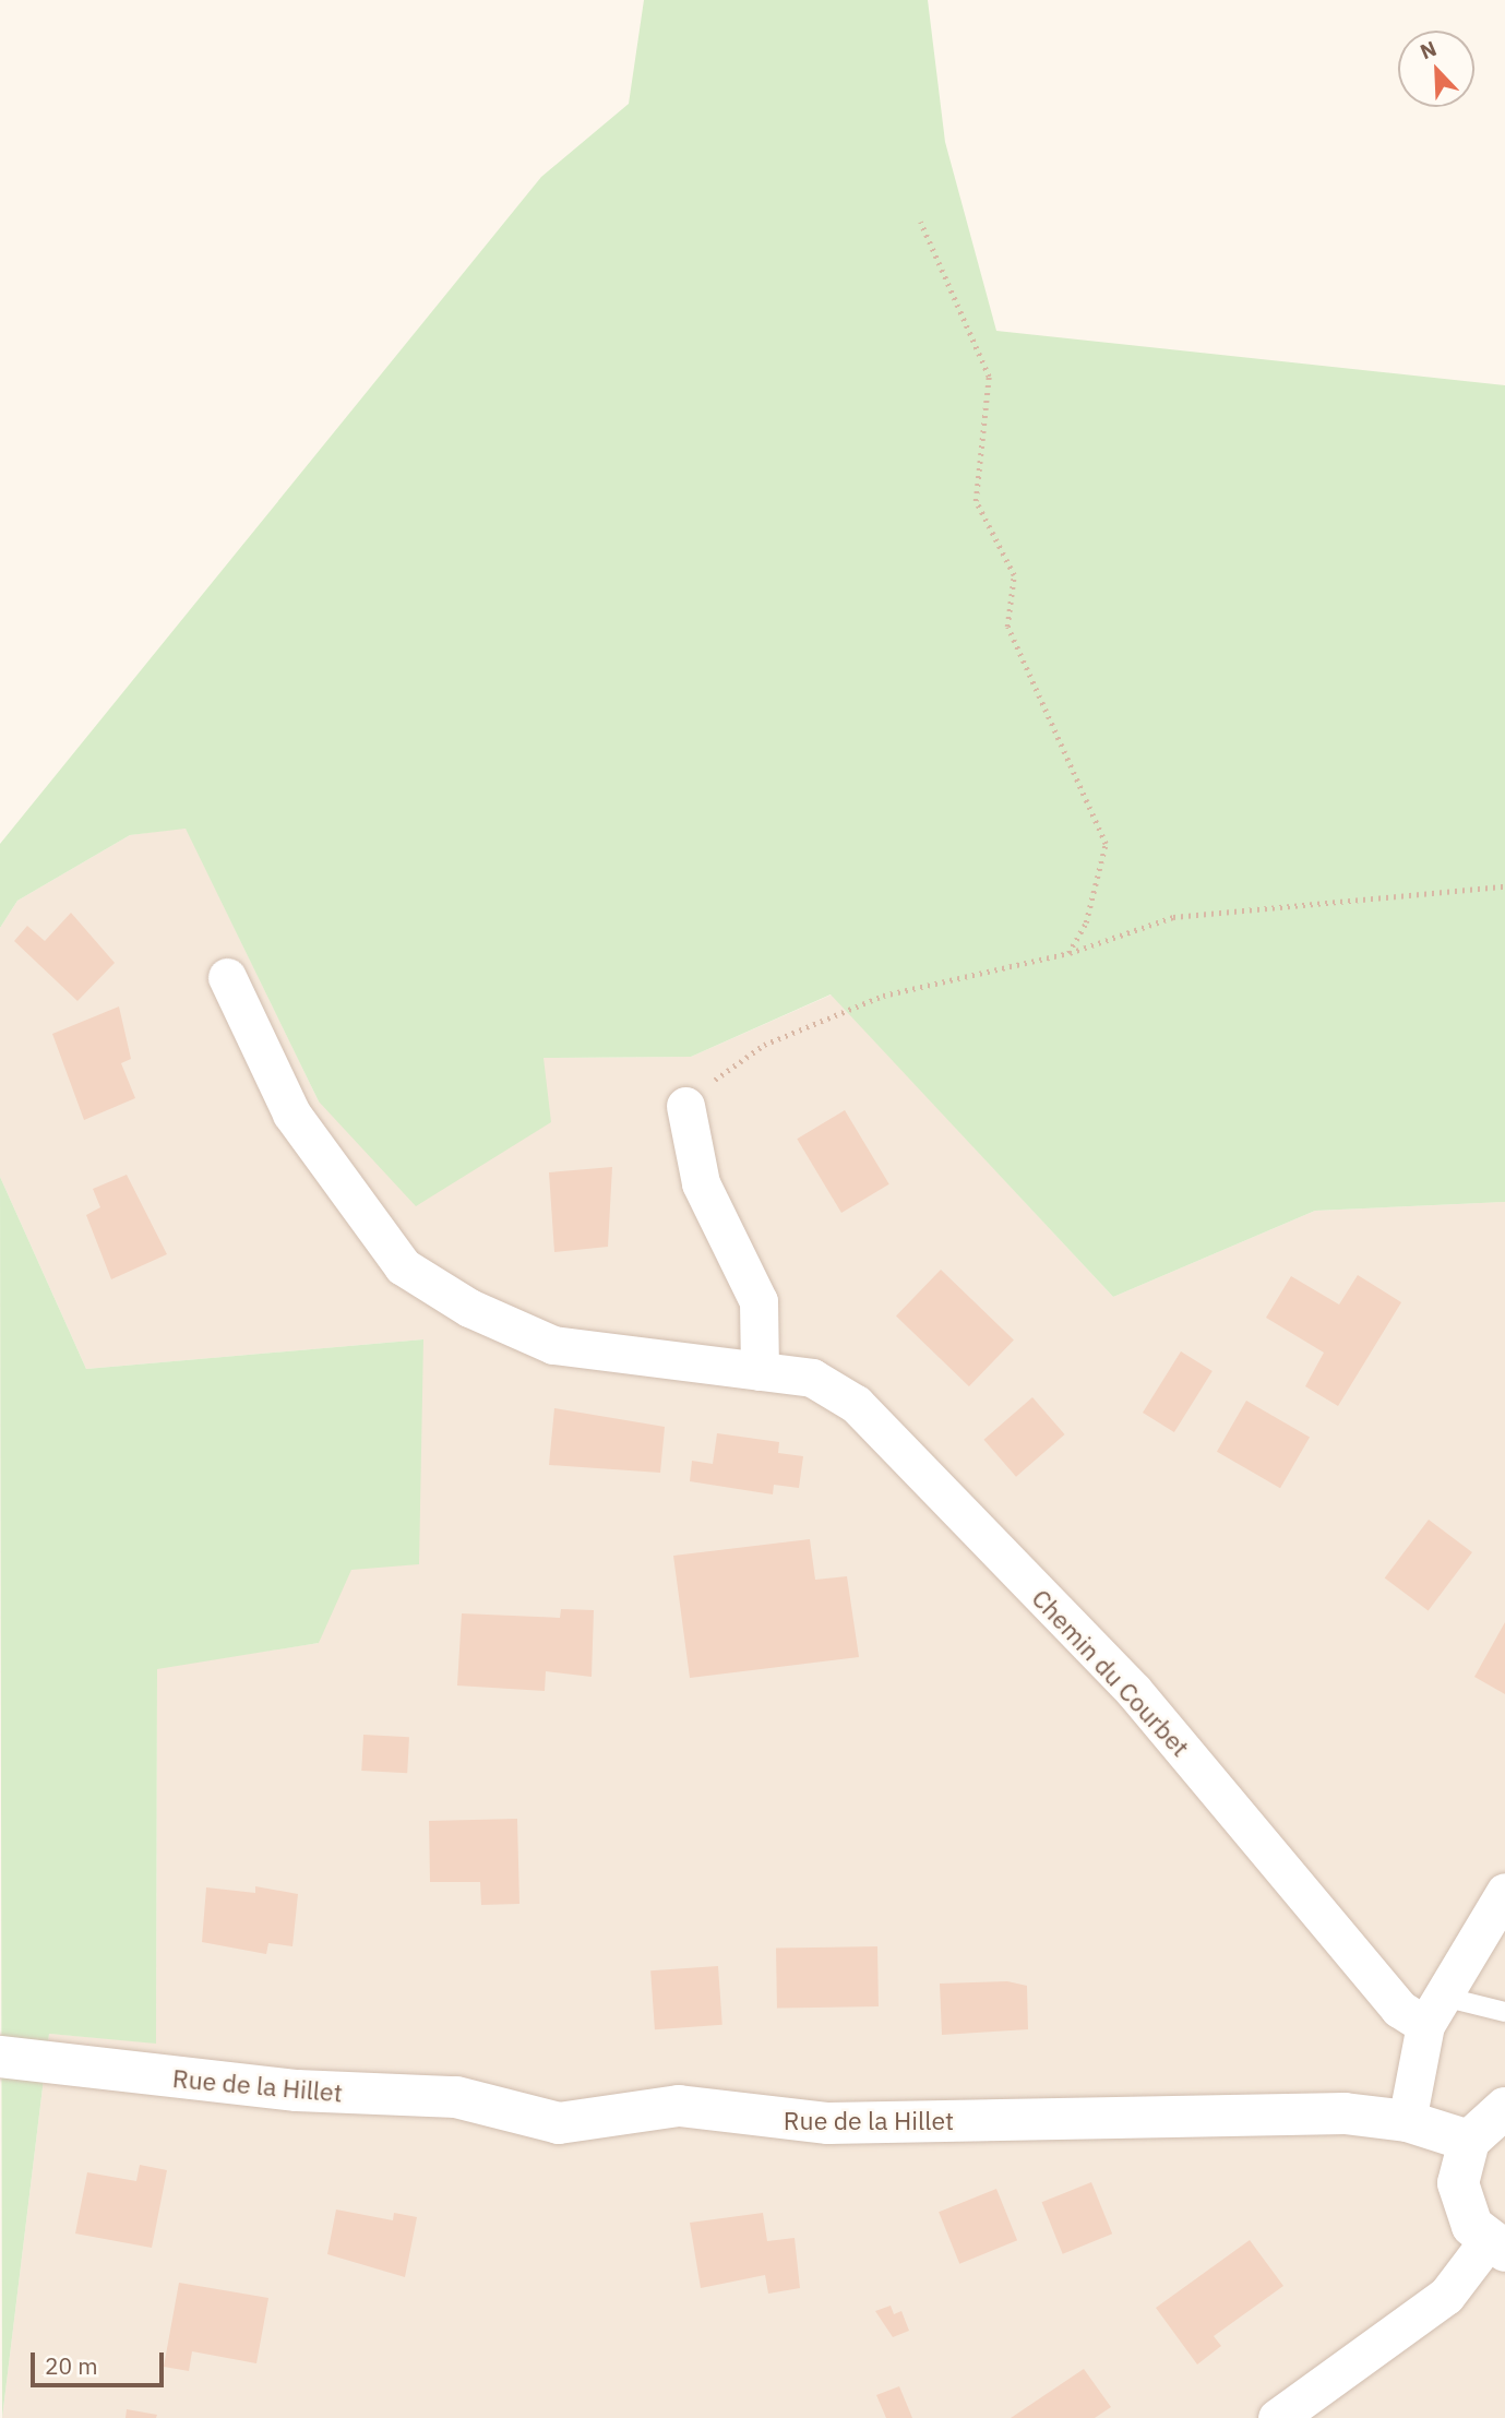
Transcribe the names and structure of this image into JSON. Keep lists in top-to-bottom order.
{
  "streets": {
    "street": ["Chemin du Courbet", "Rue de la Hillet"]
  },
  "scale_bar": "20 m",
  "north": "top left"
}
